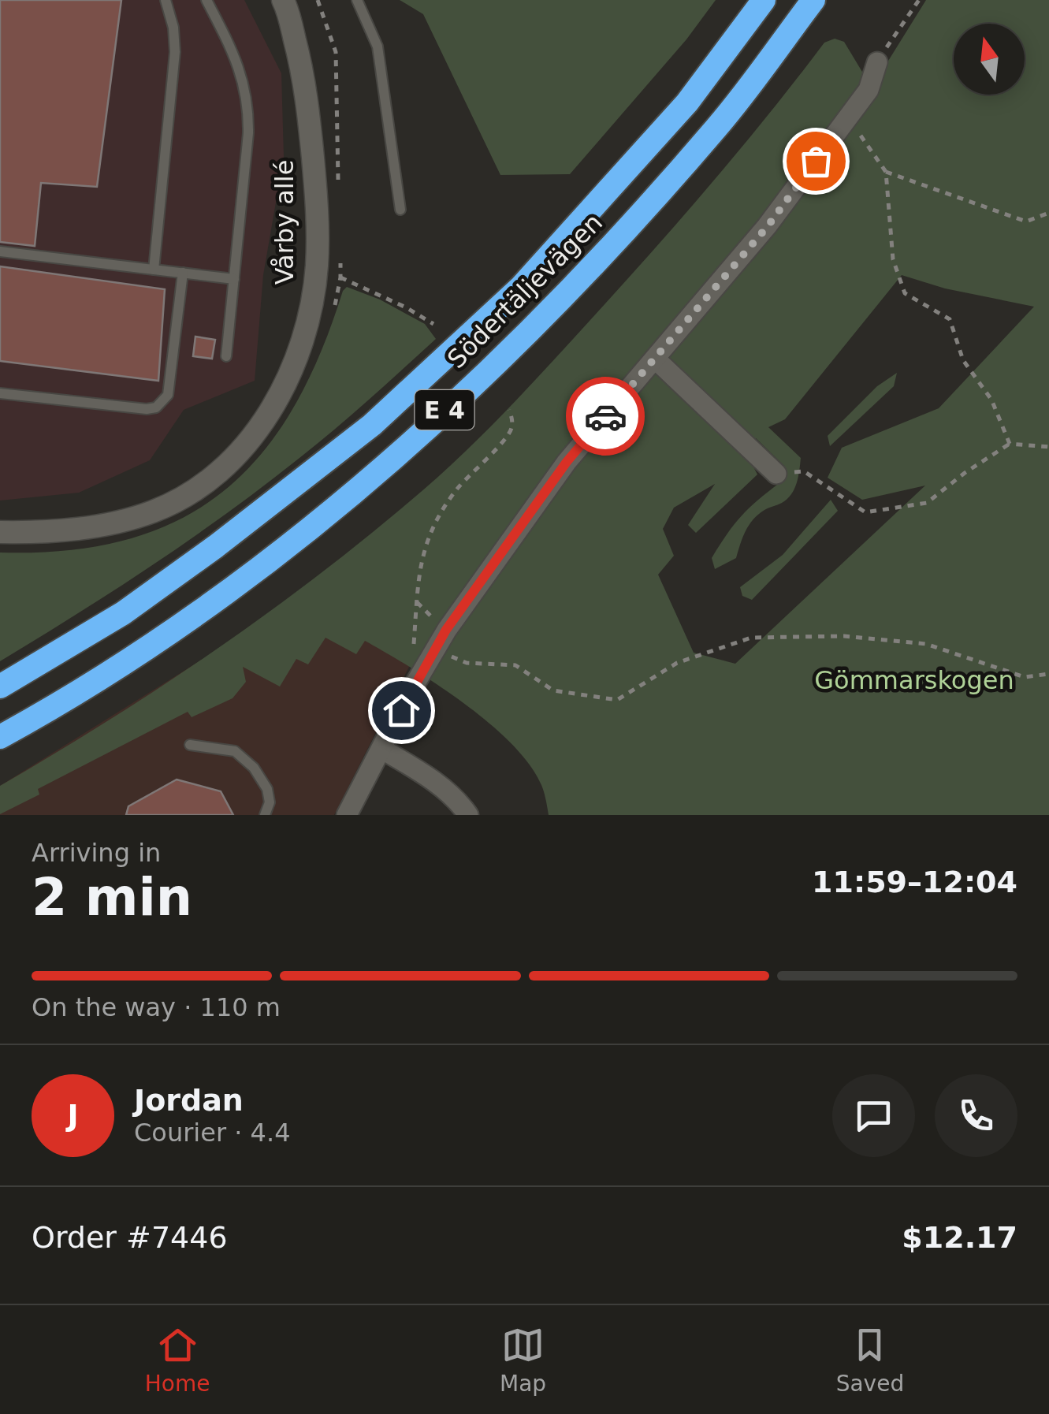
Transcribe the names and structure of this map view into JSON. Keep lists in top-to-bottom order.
{
  "streets": {
    "highway": ["Södertäljevägen", "E 4"],
    "street": ["Vårby allé"]
  },
  "parks": ["Gömmarskogen"],
  "north": "top",
  "page": {
    "heading": ["2 min", "Arriving in", "11:59–12:04"],
    "panel": [
      "Jordan",
      "Courier · 4.4",
      "Order #7446",
      "$12.17"
    ],
    "bar": "On the way · 110 m",
    "round": "J",
    "tabs": ["Home", "Map", "Saved"]
  }
}
